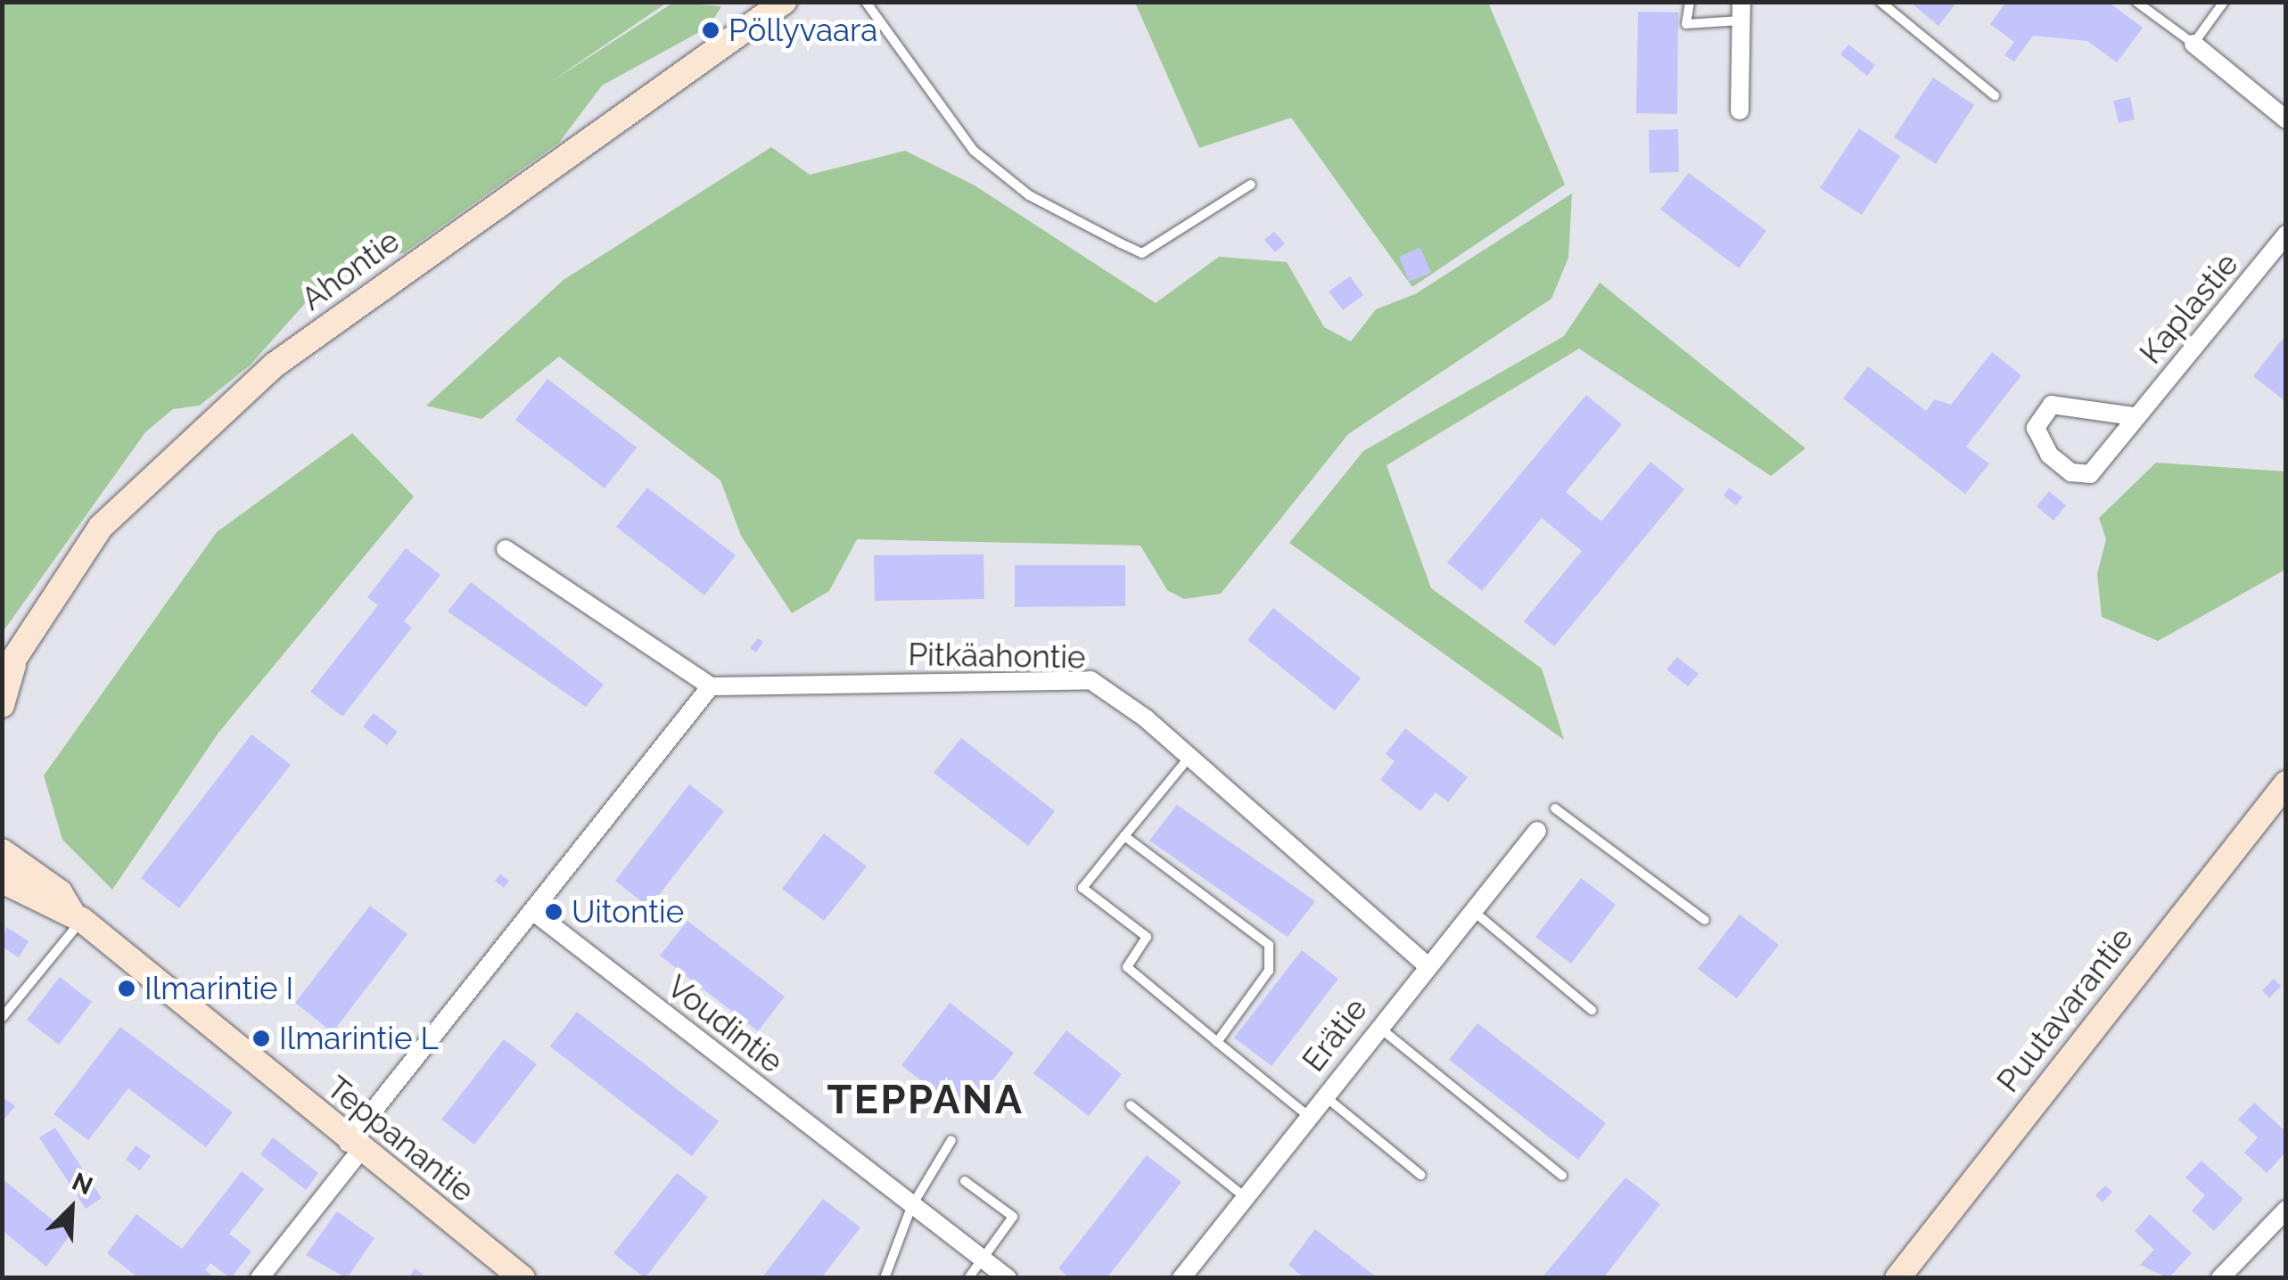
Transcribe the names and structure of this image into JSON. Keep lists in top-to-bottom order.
{
  "streets": {
    "street": [
      "Ahontie",
      "Kaplastie",
      "Pitkäahontie",
      "Puutavarantie",
      "Voudintie",
      "Erätie",
      "Teppanantie"
    ]
  },
  "crossings": [
    ["Pitkäahontie", "Erätie"]
  ],
  "districts": ["TEPPANA"],
  "places": [
    "Pöllyvaara",
    "Uitontie",
    "Ilmarintie I",
    "Ilmarintie L"
  ],
  "north": "top right"
}
